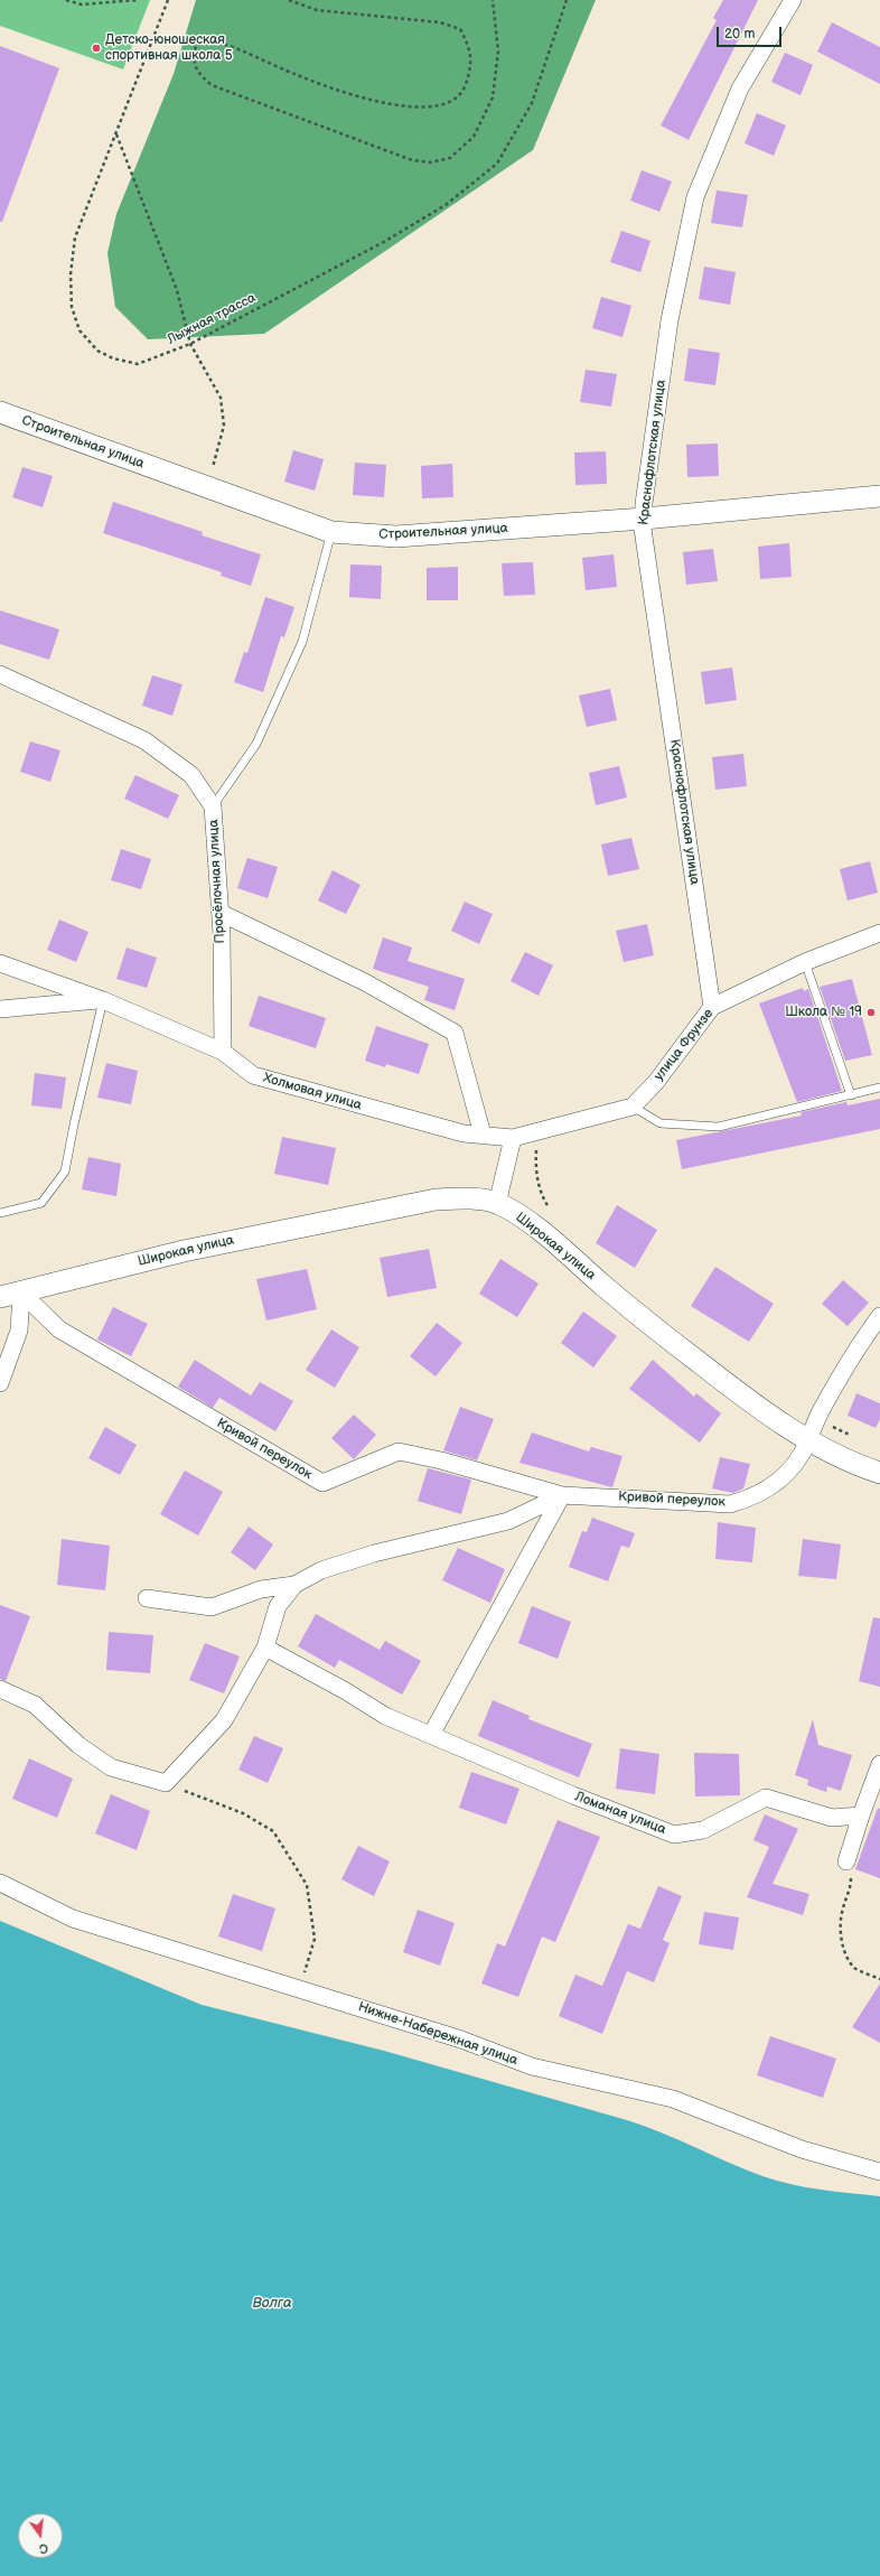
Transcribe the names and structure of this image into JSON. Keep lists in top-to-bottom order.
{
  "streets": {
    "street": [
      "Строительная улица",
      "Краснофлотская улица",
      "Просёлочная улица",
      "улица Фрунзе",
      "Холмовая улица",
      "Широкая улица",
      "Кривой переулок",
      "Ломаная улица",
      "Нижне-Набережная улица"
    ],
    "path": ["Лыжная трасса"]
  },
  "crossings": [
    ["Строительная улица", "Краснофлотская улица"],
    ["Краснофлотская улица", "улица Фрунзе"],
    ["Просёлочная улица", "Холмовая улица"],
    ["Широкая улица", "Кривой переулок"]
  ],
  "water": ["Волга"],
  "places": ["Детско-юношеская спортивная школа 5", "Школа № 19"],
  "scale_bar": "20 m",
  "north": "bottom"
}
